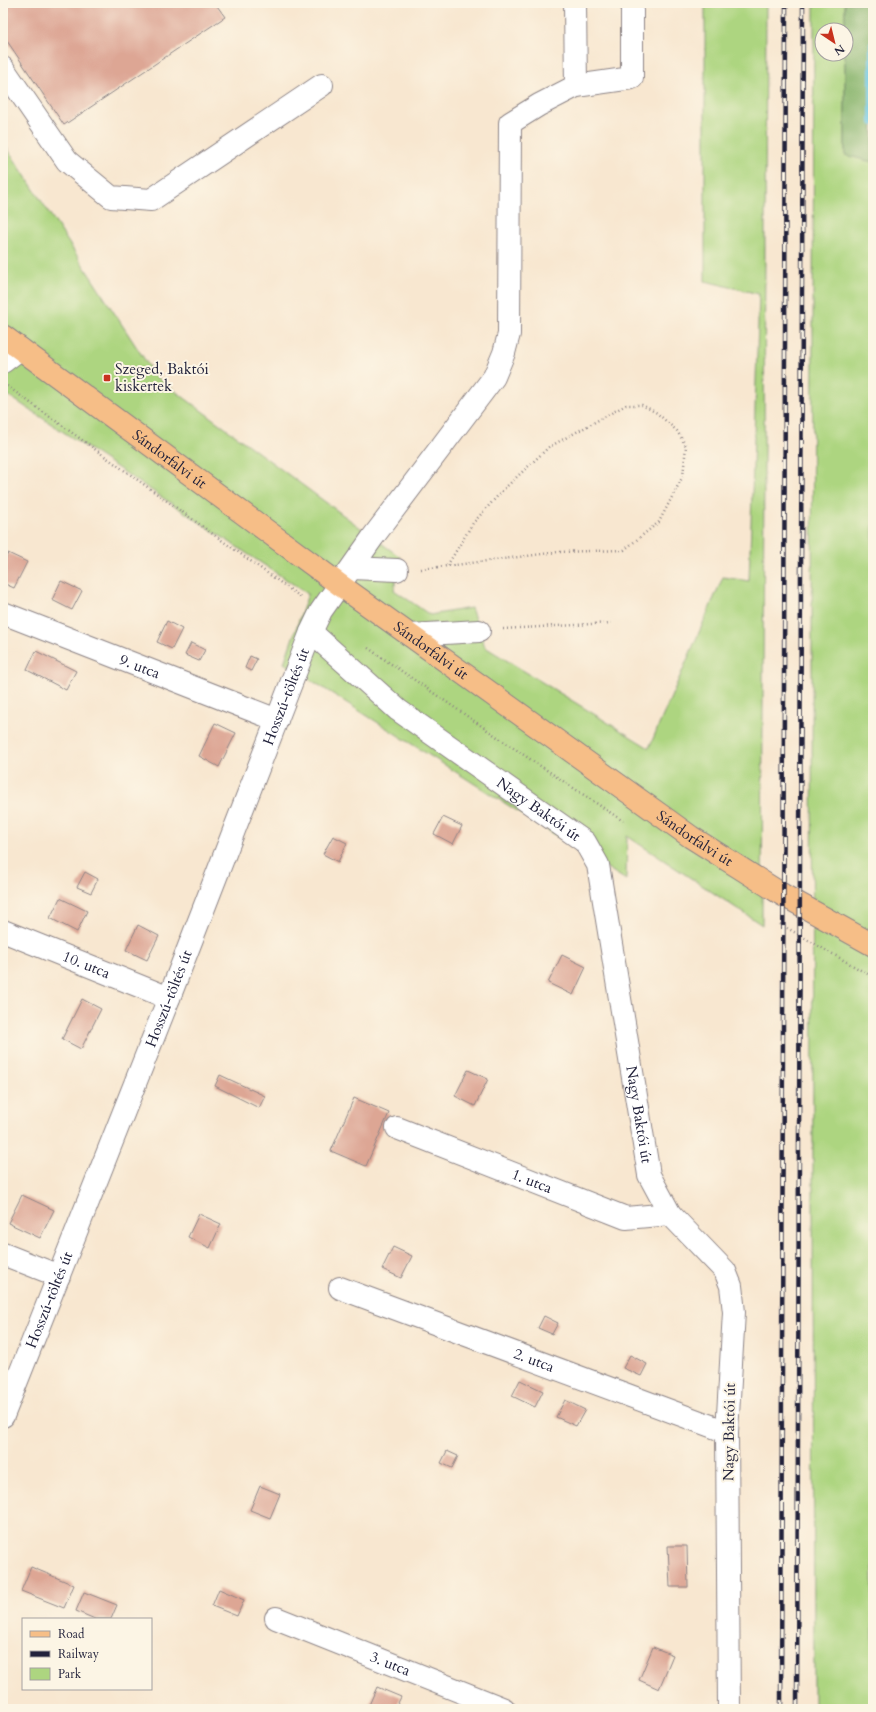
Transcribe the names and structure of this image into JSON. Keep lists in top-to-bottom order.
{
  "streets": {
    "main road": ["Sándorfalvi út"],
    "street": [
      "9. utca",
      "Hosszú-töltés út",
      "Nagy Baktói út",
      "10. utca",
      "1. utca",
      "2. utca",
      "3. utca"
    ]
  },
  "crossings": [
    ["Sándorfalvi út", "Hosszú-töltés út"],
    ["9. utca", "Hosszú-töltés út"],
    ["Hosszú-töltés út", "Nagy Baktói út"],
    ["Hosszú-töltés út", "10. utca"],
    ["Nagy Baktói út", "1. utca"],
    ["Nagy Baktói út", "2. utca"]
  ],
  "places": {
    "transit": ["Szeged, Baktói kiskertek"]
  },
  "legend": ["Road", "Railway", "Park"],
  "north": "bottom right"
}
